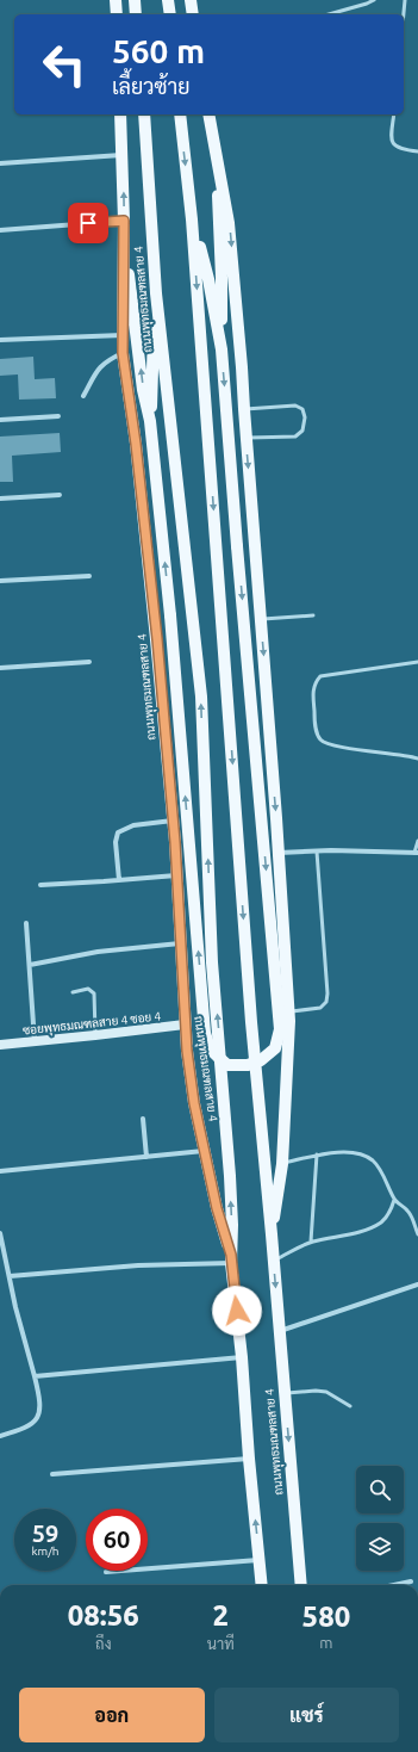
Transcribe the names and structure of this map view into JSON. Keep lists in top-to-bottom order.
{
  "streets": {
    "main road": ["ถนนพุทธมณฑลสาย 4"],
    "street": ["ซอยพุทธมณฑลสาย 4 ซอย 4"]
  },
  "crossings": [
    ["ถนนพุทธมณฑลสาย 4", "ซอยพุทธมณฑลสาย 4 ซอย 4"]
  ],
  "page": {
    "turn": ["560 m", "เลี้ยวซ้าย"],
    "speed": "59 km/h",
    "limit": "60",
    "eta": [
      "08:56",
      "ถึง",
      "2",
      "นาที",
      "580",
      "m"
    ],
    "buttons": ["ออก", "แชร์"]
  }
}
